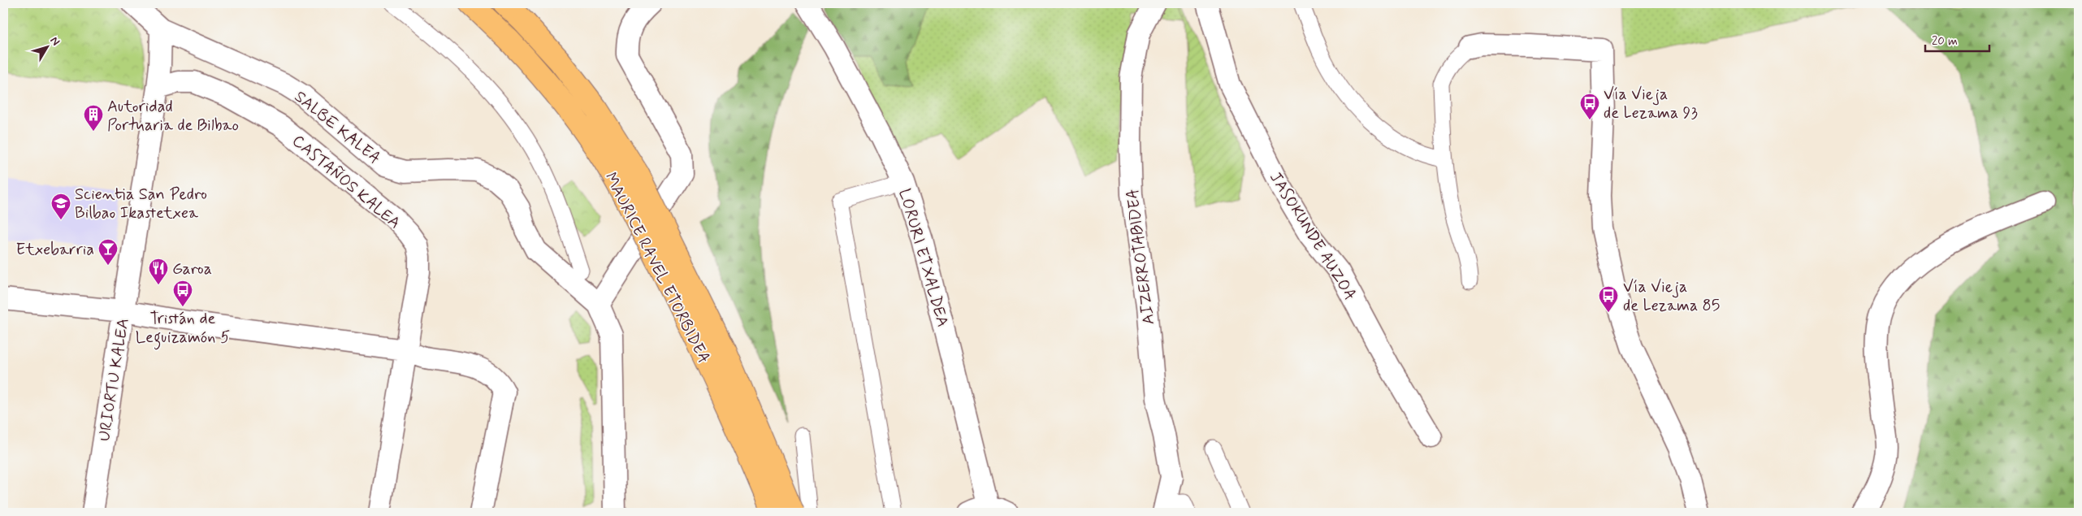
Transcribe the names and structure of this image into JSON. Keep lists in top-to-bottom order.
{
  "streets": {
    "main road": ["MAURICE RAVEL ETORBIDEA"],
    "street": [
      "SALBE KALEA",
      "CASTAÑOS KALEA",
      "JASOKUNDE AUZOA",
      "AIZERROTABIDEA",
      "LORURI ETXALDEA",
      "URIORTU KALEA"
    ]
  },
  "crossings": [
    ["SALBE KALEA", "URIORTU KALEA"],
    ["CASTAÑOS KALEA", "URIORTU KALEA"]
  ],
  "places": {
    "bus stop": ["Vía Vieja de Lezama 93", "Tristán de Leguizamón 5", "Vía Vieja de Lezama 85"],
    "building": ["Autoridad Portuaria de Bilbao"],
    "school or university": ["Scientia San Pedro Bilbao Ikastetxea"],
    "bar": ["Etxebarria"],
    "restaurant": ["Garoa"]
  },
  "scale_bar": "20 m",
  "north": "top right"
}
